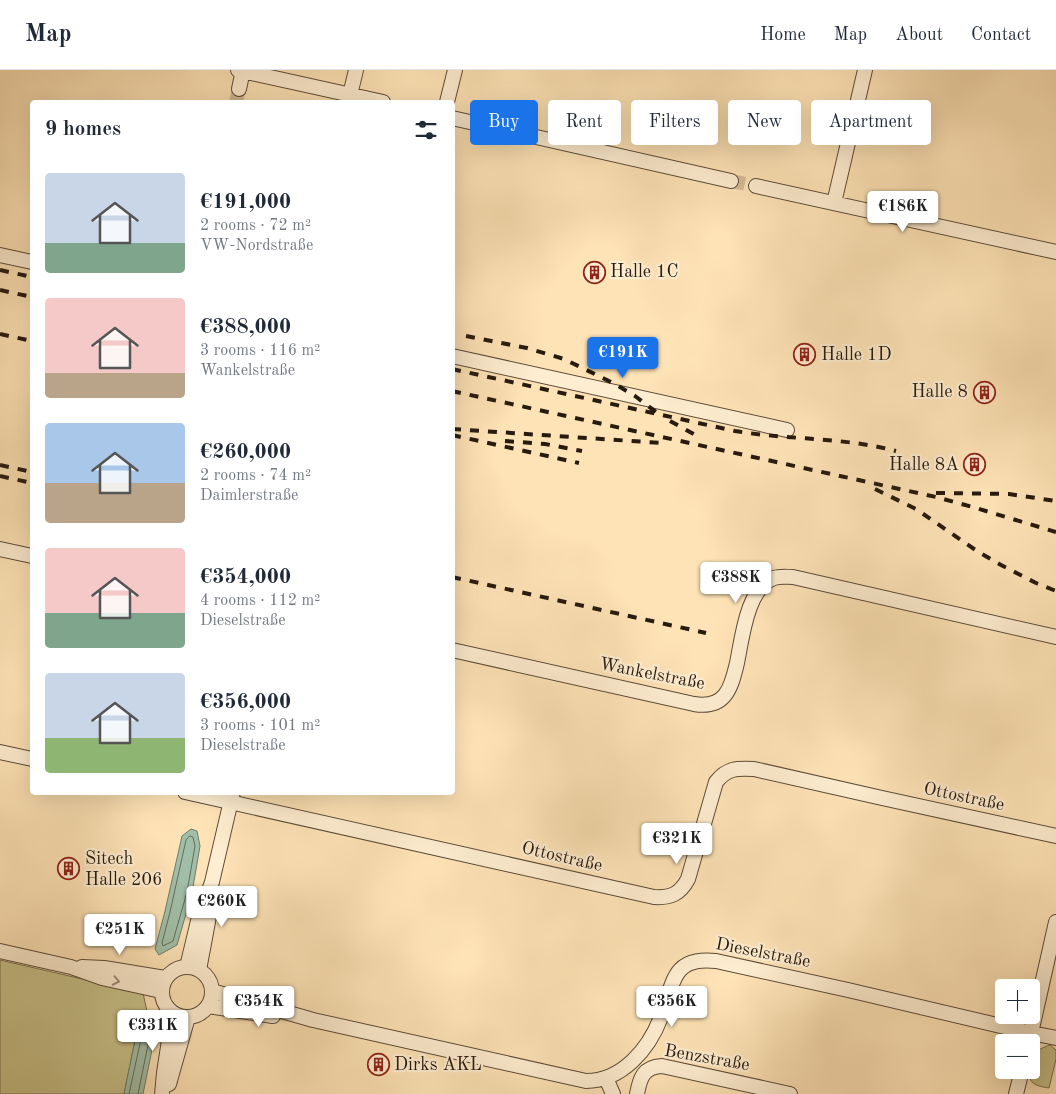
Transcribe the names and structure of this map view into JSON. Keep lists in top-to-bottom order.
{
  "streets": {
    "street": [
      "Wankelstraße",
      "Ottostraße",
      "Dieselstraße",
      "Benzstraße"
    ]
  },
  "places": {
    "building": [
      "Halle 1C",
      "Halle 1D",
      "Halle 8",
      "Halle 8A",
      "Sitech Halle 206",
      "Dirks AKL"
    ]
  },
  "page": {
    "header": "Map",
    "nav": [
      "Home",
      "Map",
      "About",
      "Contact"
    ],
    "chip": [
      "Buy",
      "Rent",
      "Filters",
      "New",
      "Apartment"
    ],
    "heading": "9 homes",
    "list": [
      {
        "name": "€191,000",
        "note": "2 rooms · 72 m² · VW-Nordstraße"
      },
      {
        "name": "€388,000",
        "note": "3 rooms · 116 m² · Wankelstraße"
      },
      {
        "name": "€260,000",
        "note": "2 rooms · 74 m² · Daimlerstraße"
      },
      {
        "name": "€354,000",
        "note": "4 rooms · 112 m² · Dieselstraße"
      },
      {
        "name": "€356,000",
        "note": "3 rooms · 101 m² · Dieselstraße"
      }
    ],
    "price": [
      "€186K",
      "€191K",
      "€388K",
      "€321K",
      "€260K",
      "€251K",
      "€354K",
      "€356K",
      "€331K"
    ],
    "map_buttons": ["+", "−"]
  }
}
